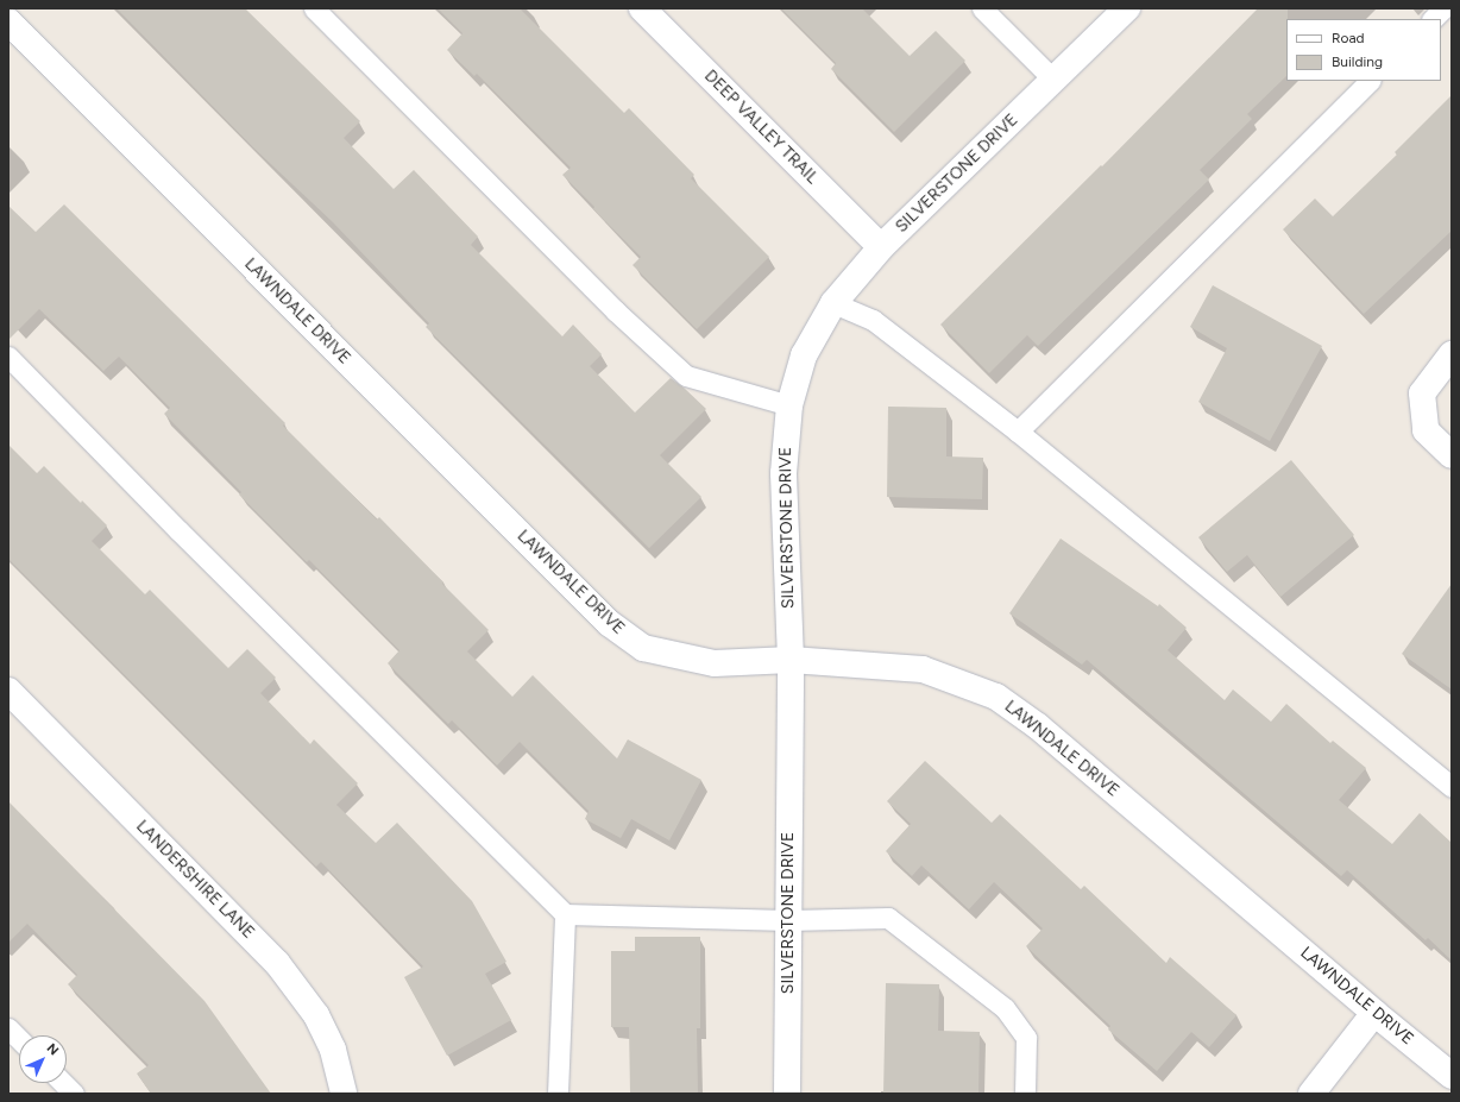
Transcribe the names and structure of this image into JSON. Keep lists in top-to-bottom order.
{
  "streets": {
    "street": [
      "DEEP VALLEY TRAIL",
      "SILVERSTONE DRIVE",
      "LAWNDALE DRIVE",
      "LANDERSHIRE LANE"
    ]
  },
  "crossings": [
    ["DEEP VALLEY TRAIL", "SILVERSTONE DRIVE"],
    ["SILVERSTONE DRIVE", "LAWNDALE DRIVE"]
  ],
  "legend": ["Road", "Building"],
  "north": "top right"
}
